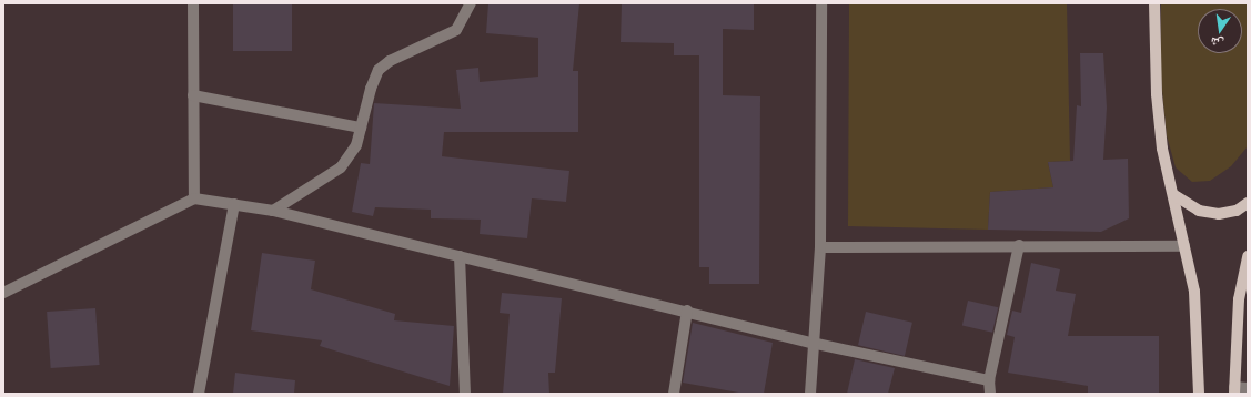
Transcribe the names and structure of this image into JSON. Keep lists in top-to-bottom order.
{
  "north": "bottom"
}
